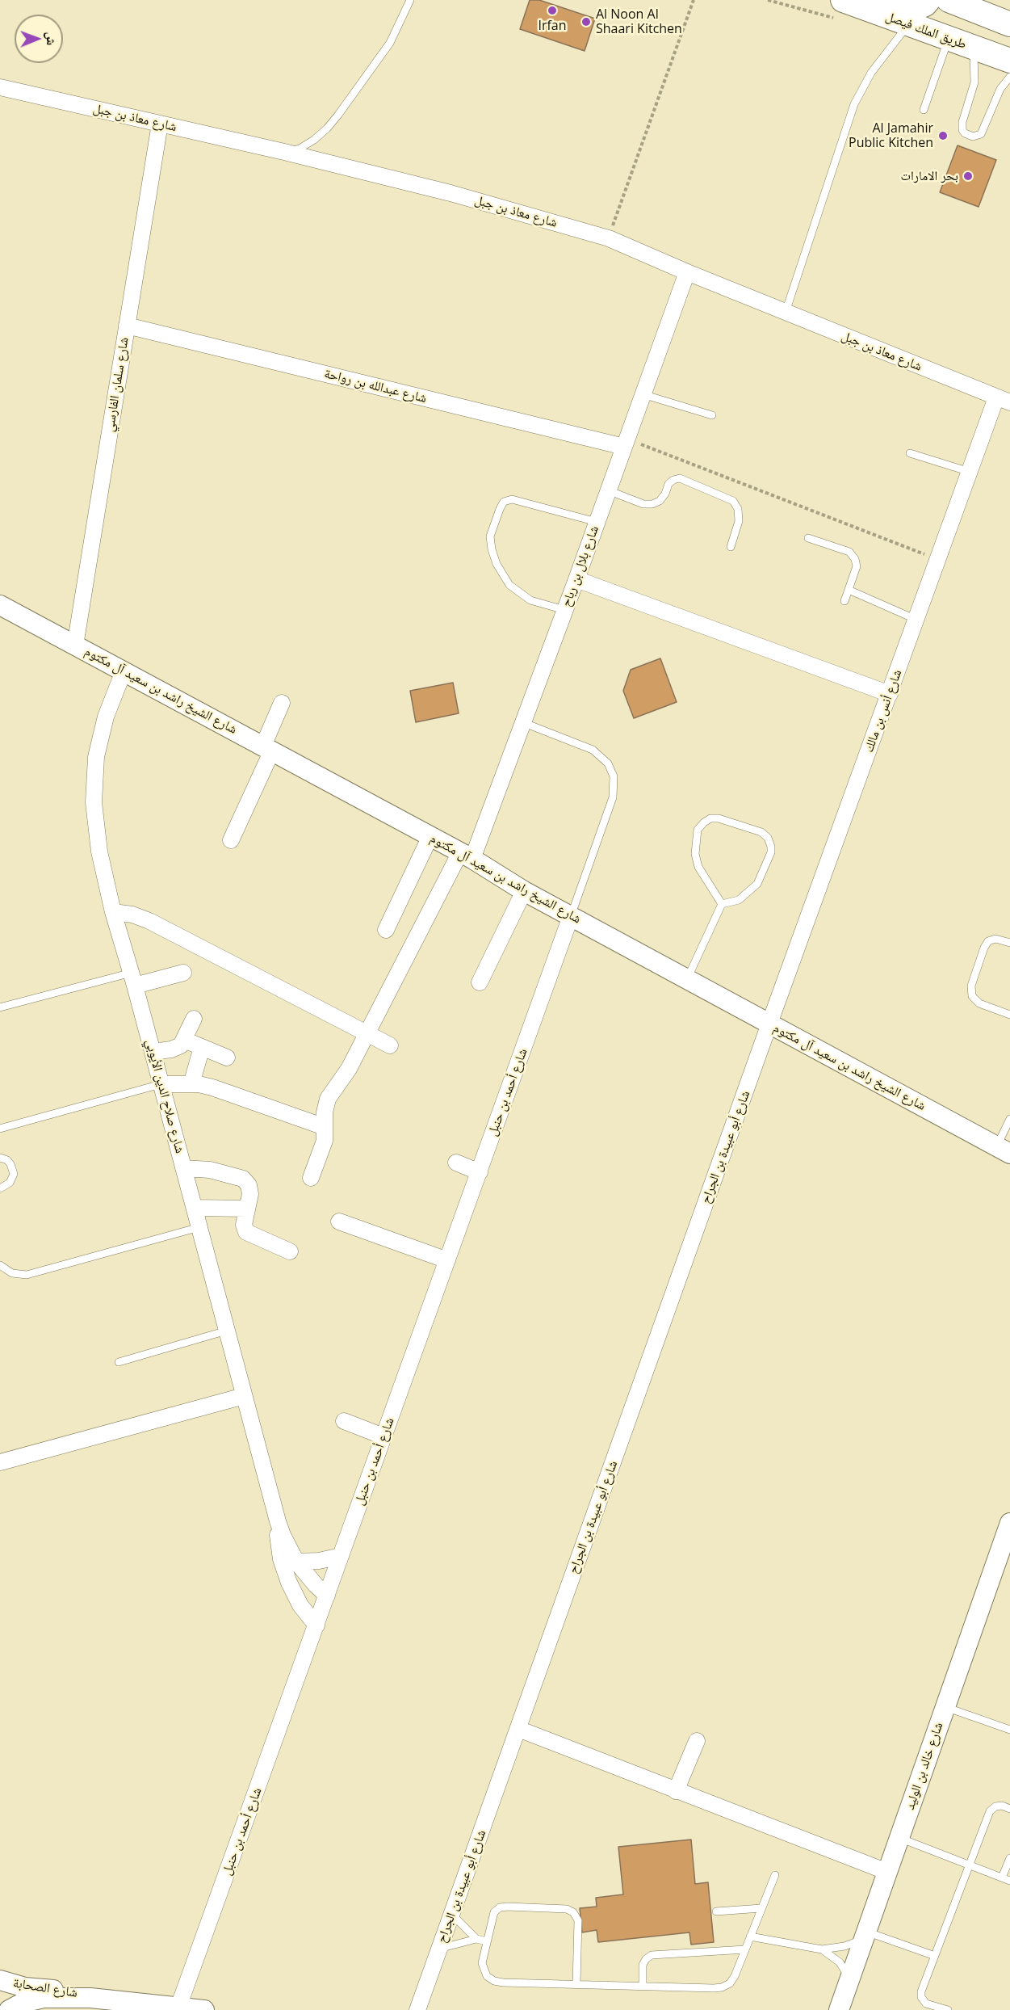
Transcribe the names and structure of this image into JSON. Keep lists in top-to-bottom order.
{
  "streets": {
    "main road": ["طريق الملك فيصل"],
    "street": [
      "شارع معاذ بن جبل",
      "شارع سلمان الفارسي",
      "شارع عبدالله بن رواحة",
      "شارع بلال بن رباح",
      "شارع الشيخ راشد بن سعيد آل مكتوم",
      "شارع أنس بن مالك",
      "شارع أحمد بن حنبل",
      "شارع صلاح الدين الأيوبي",
      "شارع أبو عبيدة بن الجراح",
      "شارع خالد بن الوليد",
      "شارع الصحابة"
    ]
  },
  "crossings": [
    ["شارع معاذ بن جبل", "شارع سلمان الفارسي"],
    ["شارع معاذ بن جبل", "شارع بلال بن رباح"],
    ["شارع معاذ بن جبل", "شارع أنس بن مالك"],
    ["شارع سلمان الفارسي", "شارع عبدالله بن رواحة"],
    ["شارع سلمان الفارسي", "شارع الشيخ راشد بن سعيد آل مكتوم"],
    ["شارع عبدالله بن رواحة", "شارع بلال بن رباح"],
    ["شارع بلال بن رباح", "شارع الشيخ راشد بن سعيد آل مكتوم"],
    ["شارع الشيخ راشد بن سعيد آل مكتوم", "شارع أنس بن مالك"],
    ["شارع الشيخ راشد بن سعيد آل مكتوم", "شارع أحمد بن حنبل"],
    ["شارع الشيخ راشد بن سعيد آل مكتوم", "شارع صلاح الدين الأيوبي"],
    ["شارع الشيخ راشد بن سعيد آل مكتوم", "شارع أبو عبيدة بن الجراح"],
    ["شارع أنس بن مالك", "شارع أبو عبيدة بن الجراح"],
    ["شارع أحمد بن حنبل", "شارع صلاح الدين الأيوبي"],
    ["شارع أحمد بن حنبل", "شارع الصحابة"]
  ],
  "places": [
    "Irfan",
    "Al Noon Al Shaari Kitchen",
    "Al Jamahir Public Kitchen",
    "بحر الامارات"
  ],
  "north": "right"
}
